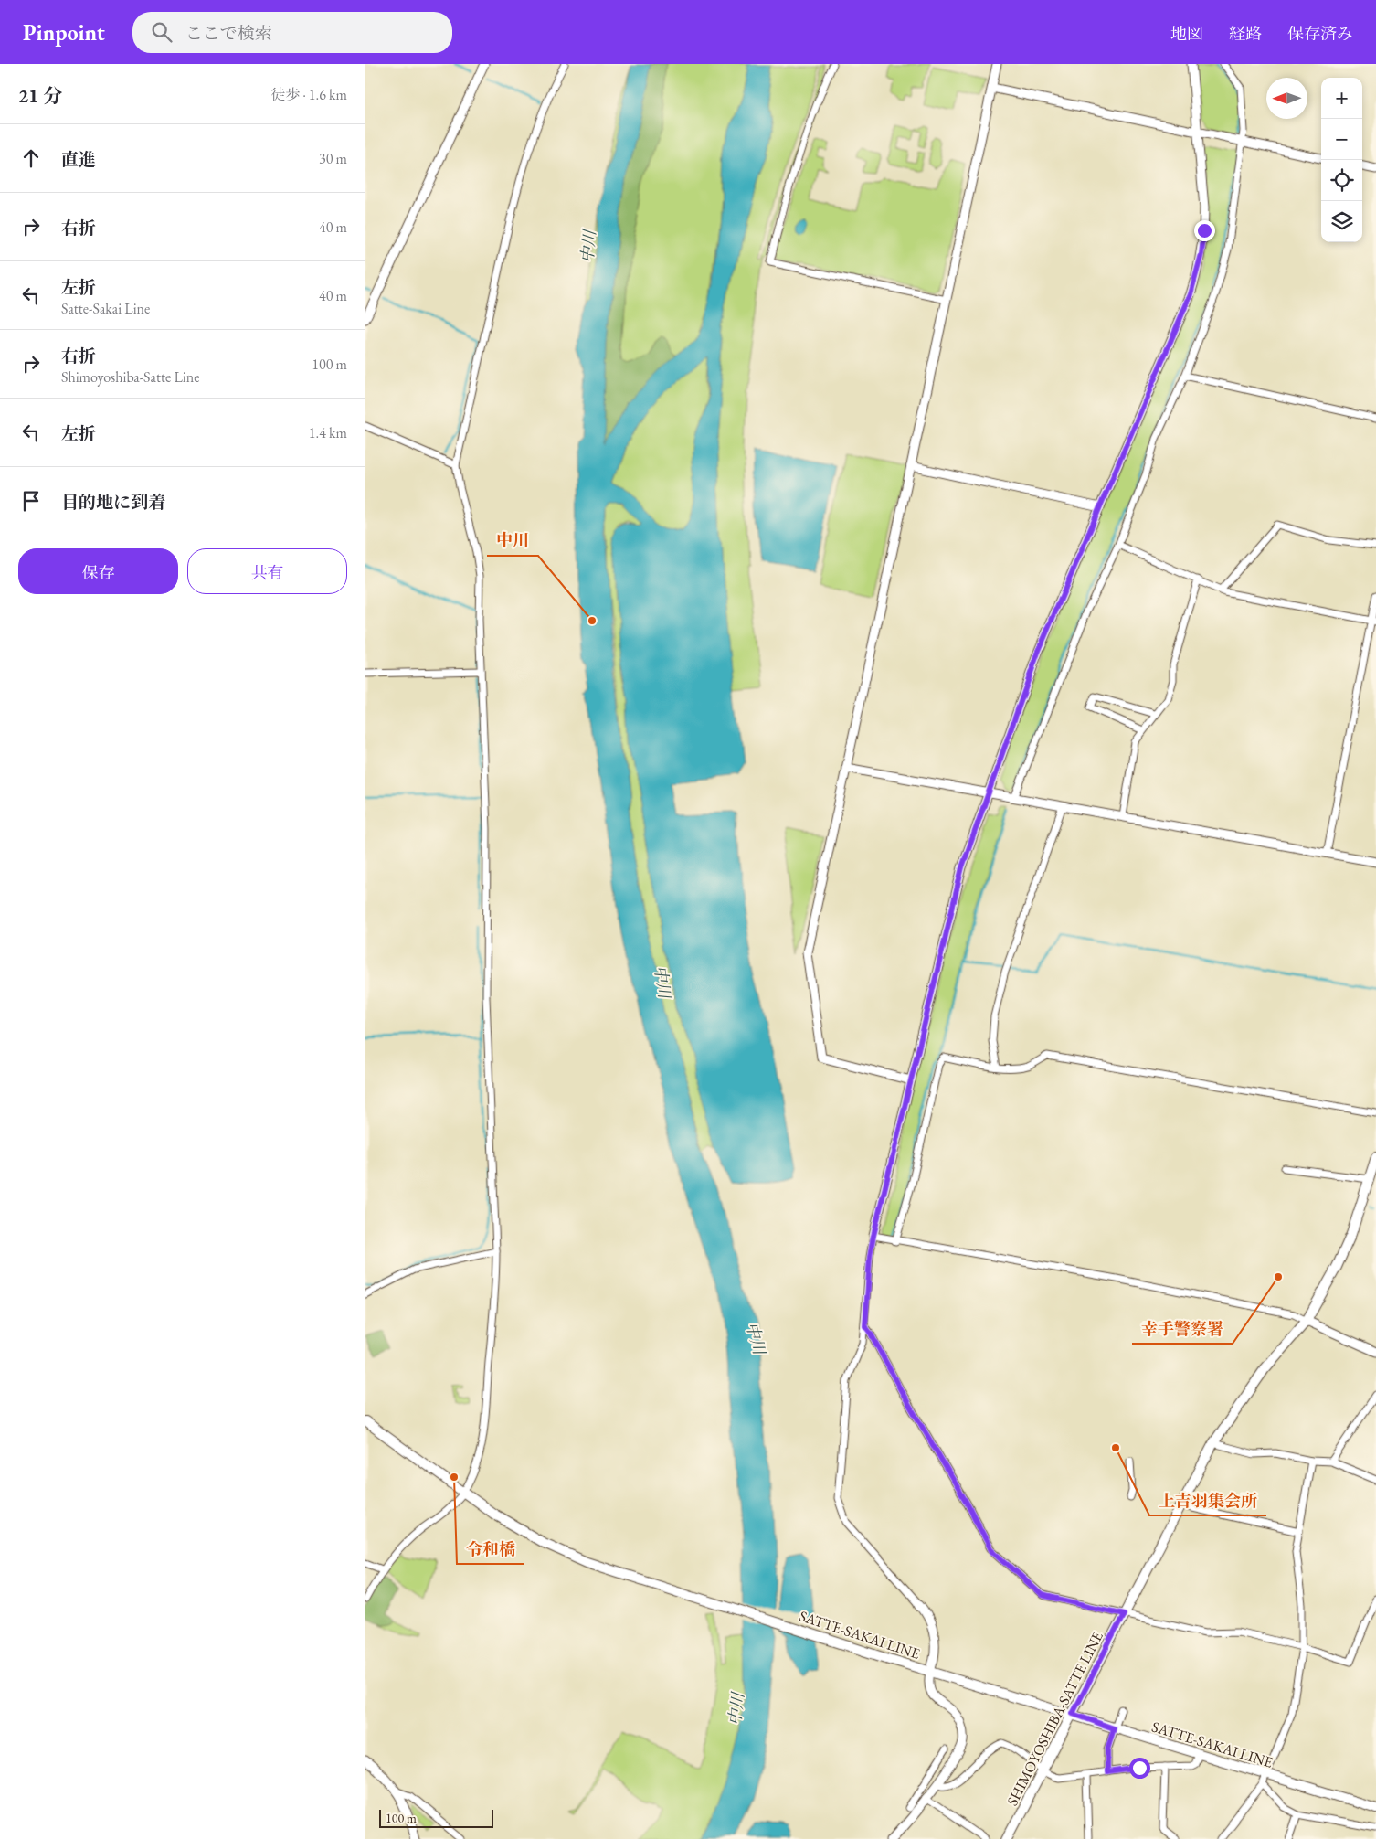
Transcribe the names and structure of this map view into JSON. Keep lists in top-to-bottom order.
{
  "streets": {
    "main road": ["SATTE-SAKAI LINE", "SHIMOYOSHIBA-SATTE LINE"]
  },
  "crossings": [
    ["SATTE-SAKAI LINE", "SHIMOYOSHIBA-SATTE LINE"]
  ],
  "water": ["中川"],
  "places": [
    "中川",
    "幸手警察署",
    "上吉羽集会所",
    "令和橋"
  ],
  "scale_bar": "100 m",
  "north": "left",
  "page": {
    "header": "Pinpoint",
    "search": "ここで検索",
    "nav": ["地図", "経路", "保存済み"],
    "heading": ["21 分", "徒歩 · 1.6 km"],
    "map_buttons": ["+", "−"],
    "list": [
      ["直進", "30 m"],
      ["右折", "40 m"],
      ["左折", "Satte-Sakai Line", "40 m"],
      ["右折", "Shimoyoshiba-Satte Line", "100 m"],
      ["左折", "1.4 km"],
      "目的地に到着"
    ],
    "buttons": ["保存", "共有"],
    "scale": "100 m"
  }
}
